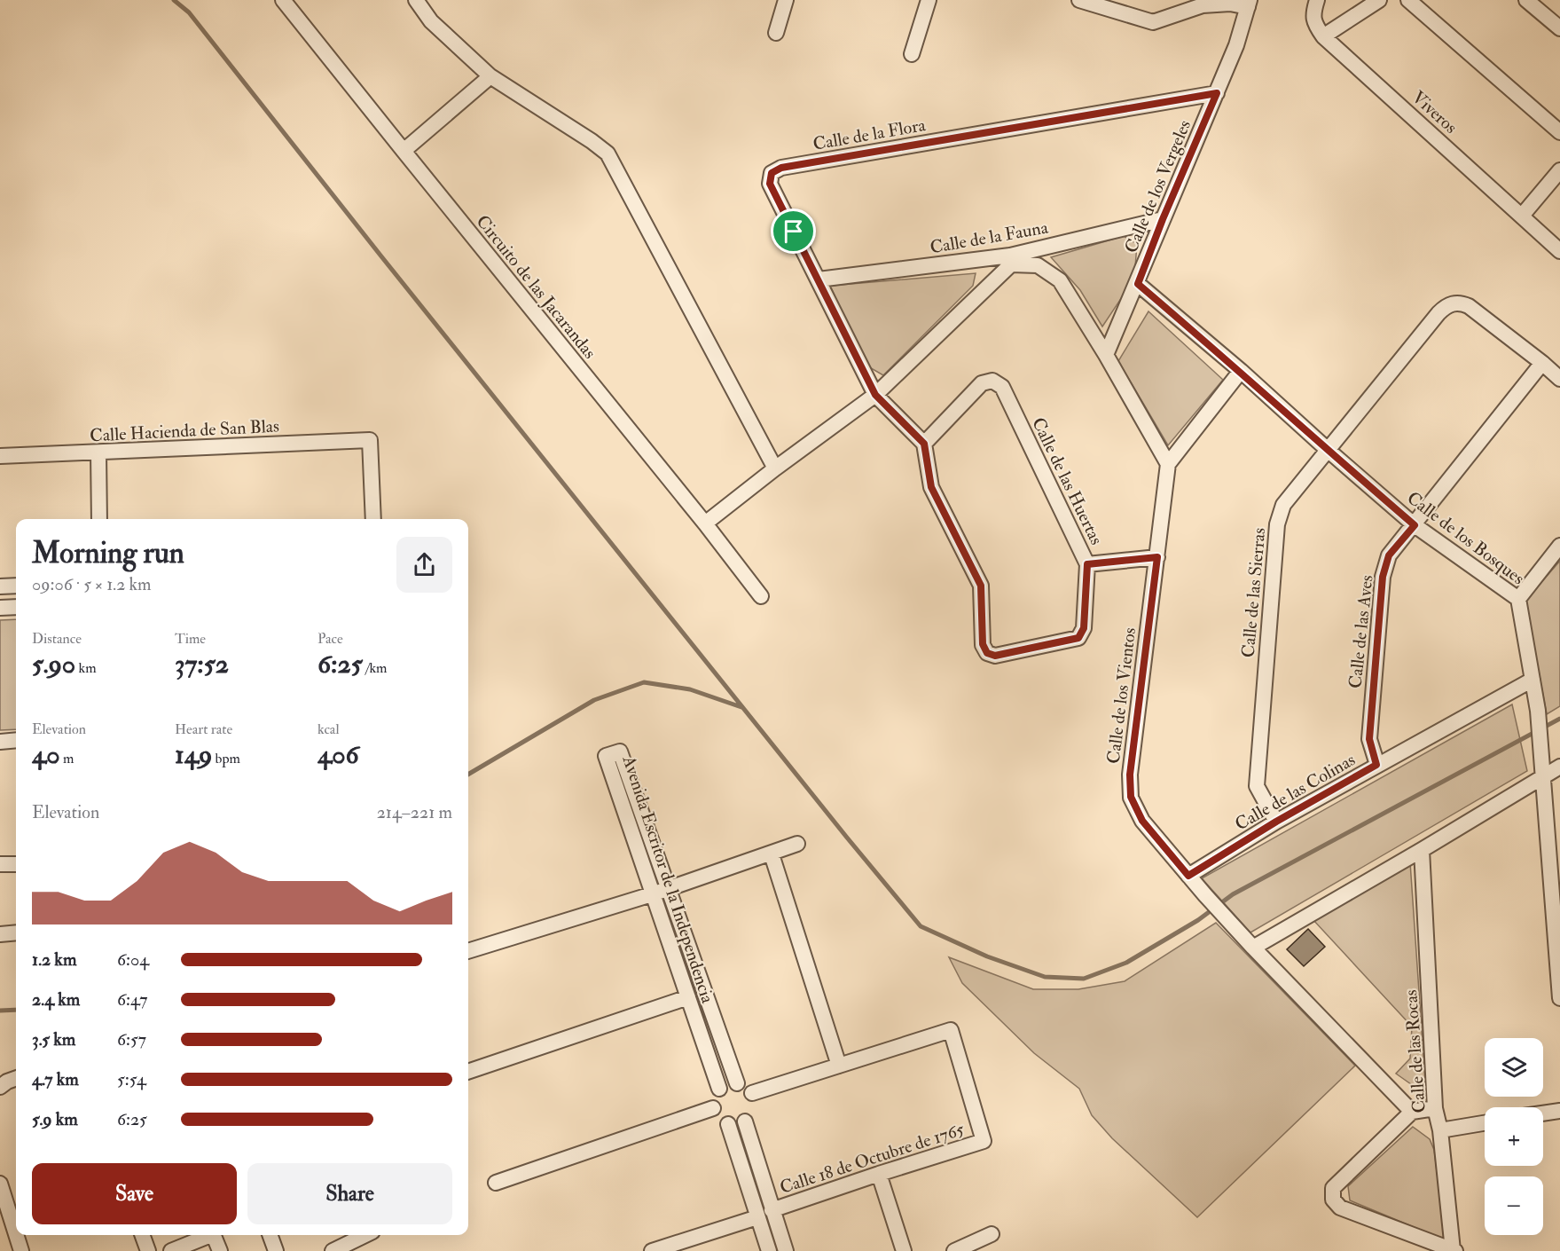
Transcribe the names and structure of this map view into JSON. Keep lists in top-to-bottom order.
{
  "streets": {
    "street": [
      "Viveros",
      "Calle de la Flora",
      "Calle de los Vergeles",
      "Calle de la Fauna",
      "Circuito de las Jacarandas",
      "Calle Hacienda de San Blas",
      "Calle de las Huertas",
      "Calle de los Bosques",
      "Calle de las Sierras",
      "Calle de las Aves",
      "Calle de los Vientos",
      "Calle de las Colinas",
      "Avenida Escritor de la Independencia",
      "Calle de las Rocas",
      "Calle 18 de Octubre de 1765"
    ]
  },
  "crossings": [
    ["Calle de la Flora", "Calle de los Vergeles"],
    ["Calle de la Flora", "Calle de la Fauna"],
    ["Calle de los Vergeles", "Calle de la Fauna"],
    ["Calle de los Vergeles", "Calle de los Bosques"],
    ["Calle de los Bosques", "Calle de las Sierras"],
    ["Calle de los Bosques", "Calle de las Aves"],
    ["Calle de los Bosques", "Calle de las Colinas"],
    ["Calle de las Sierras", "Calle de las Aves"],
    ["Calle de las Sierras", "Calle de las Colinas"],
    ["Calle de las Aves", "Calle de las Colinas"],
    ["Calle de los Vientos", "Calle de las Colinas"]
  ],
  "page": {
    "heading": ["Morning run", "09:06 · 5 × 1.2 km"],
    "stats": [
      ["Distance", "5.90 km"],
      ["Time", "37:52"],
      ["Pace", "6:25 /km"],
      ["Elevation", "40 m"],
      ["Heart rate", "149 bpm"],
      ["kcal", "406"]
    ],
    "chart": ["Elevation", "214–221 m"],
    "list": [
      {
        "name": "1.2 km",
        "note": "6:04"
      },
      {
        "name": "2.4 km",
        "note": "6:47"
      },
      {
        "name": "3.5 km",
        "note": "6:57"
      },
      {
        "name": "4.7 km",
        "note": "5:54"
      },
      {
        "name": "5.9 km",
        "note": "6:25"
      }
    ],
    "map_buttons": ["+", "−"],
    "buttons": ["Save", "Share"]
  }
}
